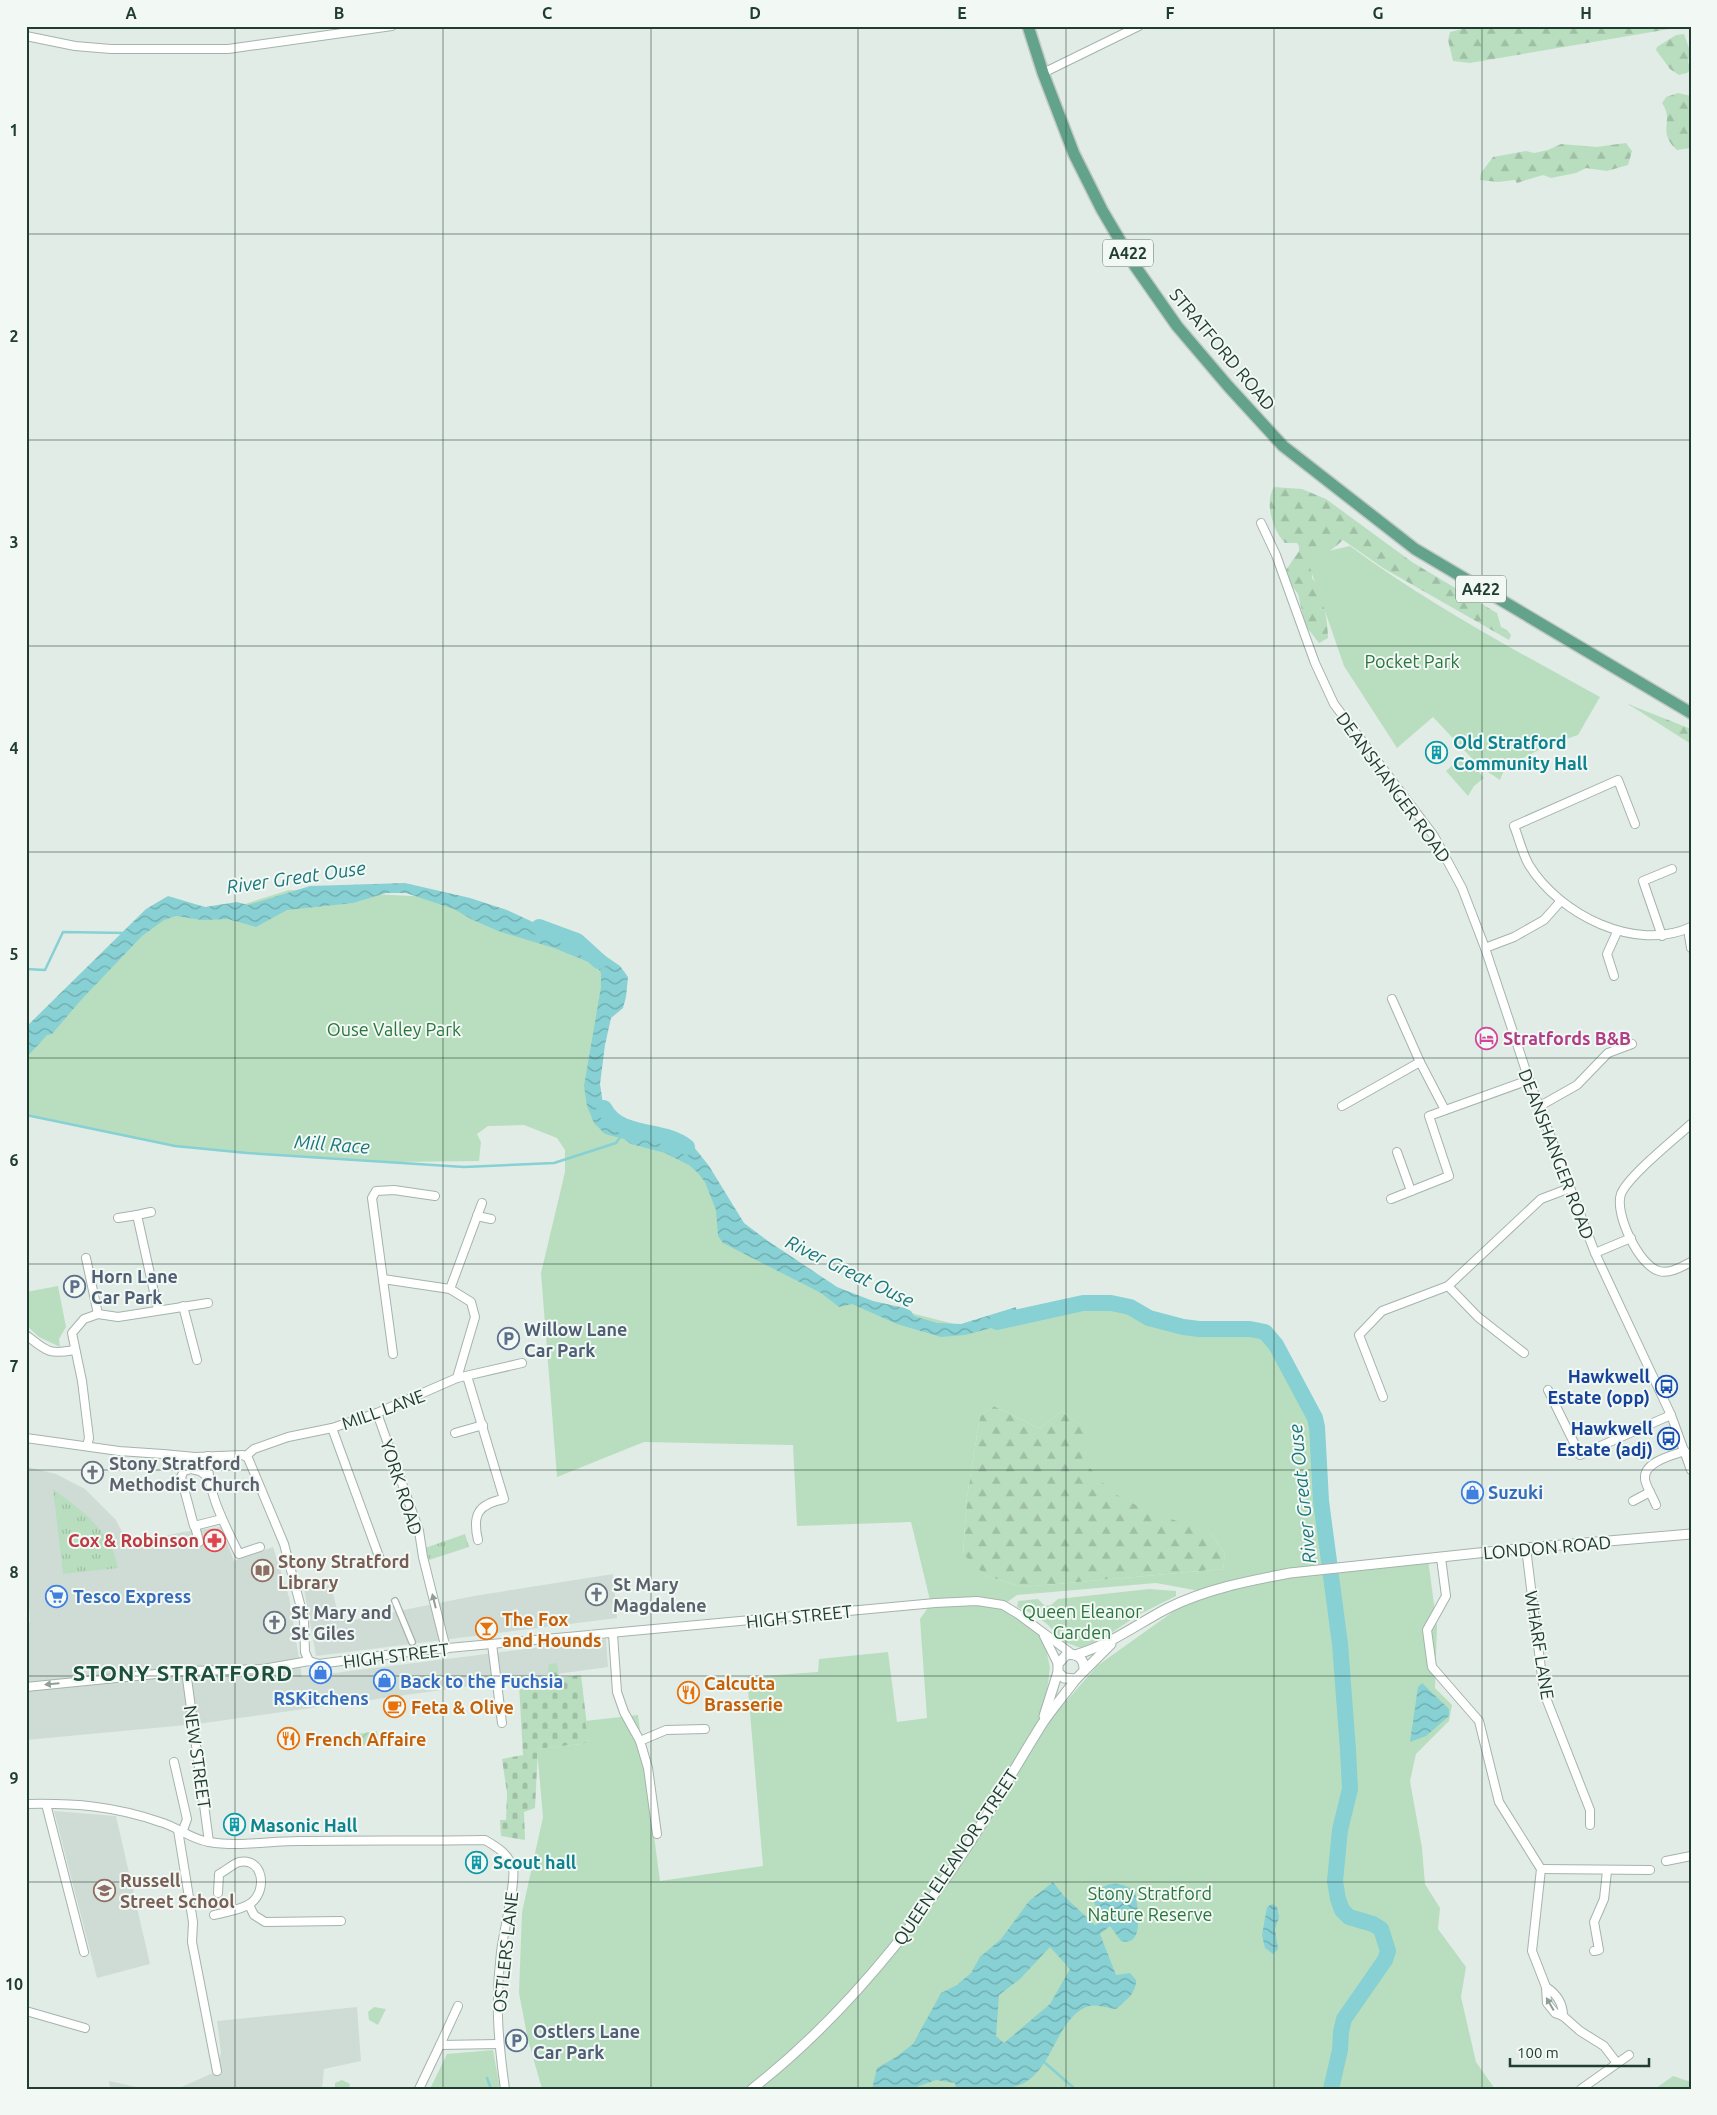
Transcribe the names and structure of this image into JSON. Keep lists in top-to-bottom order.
{
  "streets": {
    "main road": ["A422", "STRATFORD ROAD"],
    "street": [
      "DEANSHANGER ROAD",
      "MILL LANE",
      "YORK ROAD",
      "LONDON ROAD",
      "HIGH STREET",
      "WHARF LANE",
      "NEW STREET",
      "QUEEN ELEANOR STREET",
      "OSTLERS LANE"
    ]
  },
  "crossings": [
    ["MILL LANE", "YORK ROAD"],
    ["YORK ROAD", "HIGH STREET"],
    ["LONDON ROAD", "WHARF LANE"],
    ["HIGH STREET", "NEW STREET"],
    ["HIGH STREET", "QUEEN ELEANOR STREET"]
  ],
  "districts": ["STONY STRATFORD"],
  "water": ["River Great Ouse", "Mill Race"],
  "parks": [
    "Pocket Park",
    "Ouse Valley Park",
    "Queen Eleanor Garden",
    "Stony Stratford Nature Reserve"
  ],
  "places": {
    "building": ["Old Stratford Community Hall", "Masonic Hall", "Scout hall"],
    "hotel": ["Stratfords B&B"],
    "parking": ["Horn Lane Car Park", "Willow Lane Car Park", "Ostlers Lane Car Park"],
    "bus stop": ["Hawkwell Estate (opp)", "Hawkwell Estate (adj)"],
    "church": ["Stony Stratford Methodist Church", "St Mary Magdalene", "St Mary and St Giles"],
    "shop": ["Suzuki", "RSKitchens", "Back to the Fuchsia"],
    "pharmacy": ["Cox & Robinson"],
    "library": ["Stony Stratford Library"],
    "supermarket": ["Tesco Express"],
    "bar": ["The Fox and Hounds"],
    "restaurant": ["Calcutta Brasserie", "French Affaire"],
    "cafe": ["Feta & Olive"],
    "school or university": ["Russell Street School"]
  },
  "scale_bar": "100 m",
  "grid": {
    "columns": [
      "A",
      "B",
      "C",
      "D",
      "E",
      "F",
      "G",
      "H"
    ],
    "rows": [
      "1",
      "2",
      "3",
      "4",
      "5",
      "6",
      "7",
      "8",
      "9",
      "10"
    ]
  }
}
